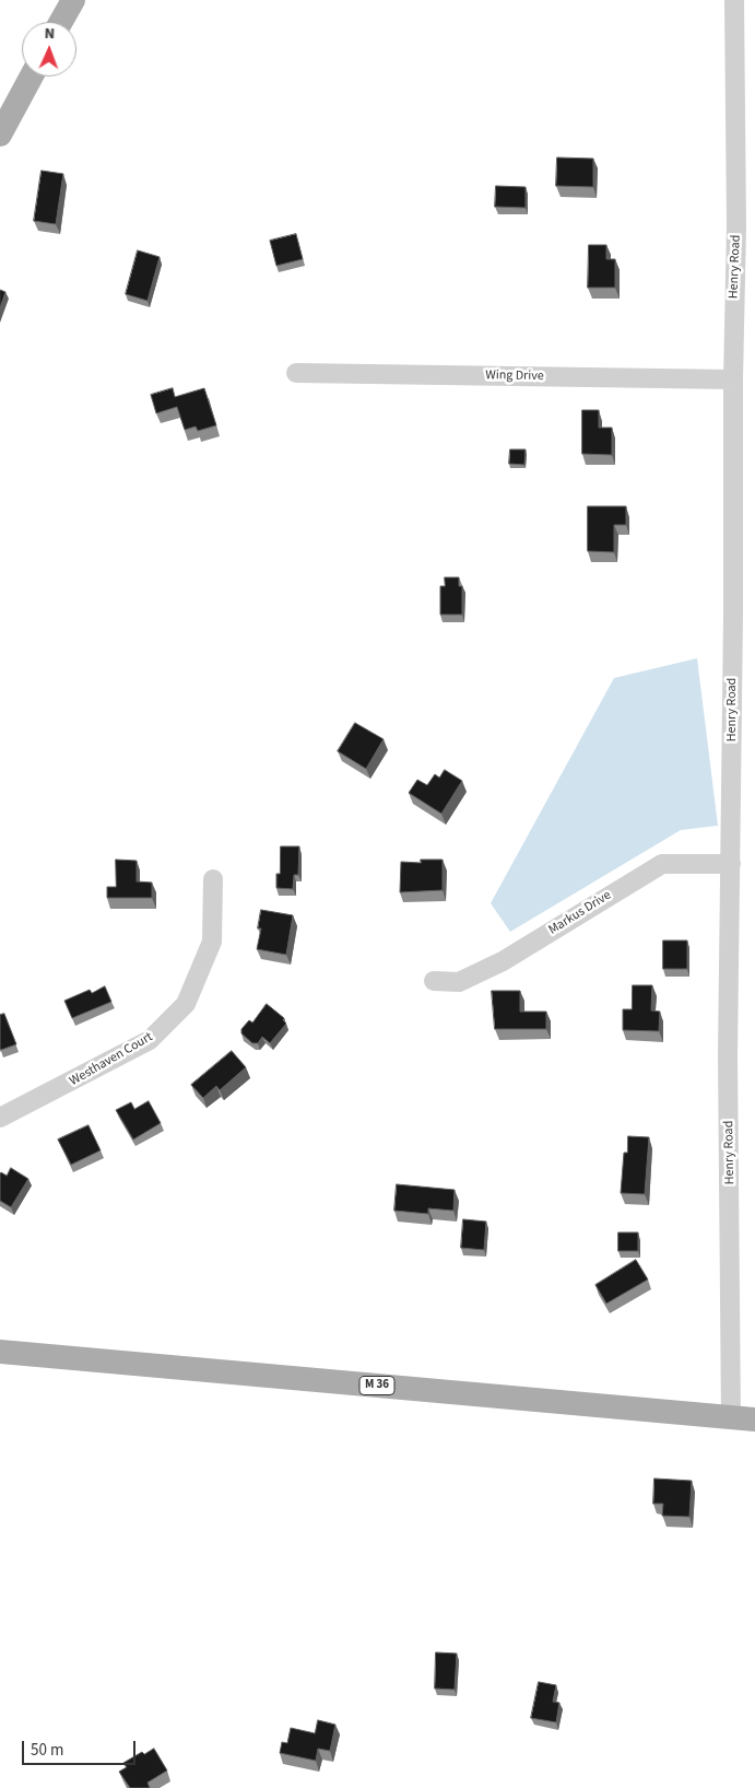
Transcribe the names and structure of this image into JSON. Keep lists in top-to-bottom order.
{
  "streets": {
    "main road": ["M 36"],
    "street": [
      "Henry Road",
      "Wing Drive",
      "Markus Drive",
      "Westhaven Court"
    ]
  },
  "crossings": [
    ["Henry Road", "Wing Drive"],
    ["Henry Road", "Markus Drive"],
    ["Henry Road", "M 36"]
  ],
  "scale_bar": "50 m",
  "north": "top"
}
